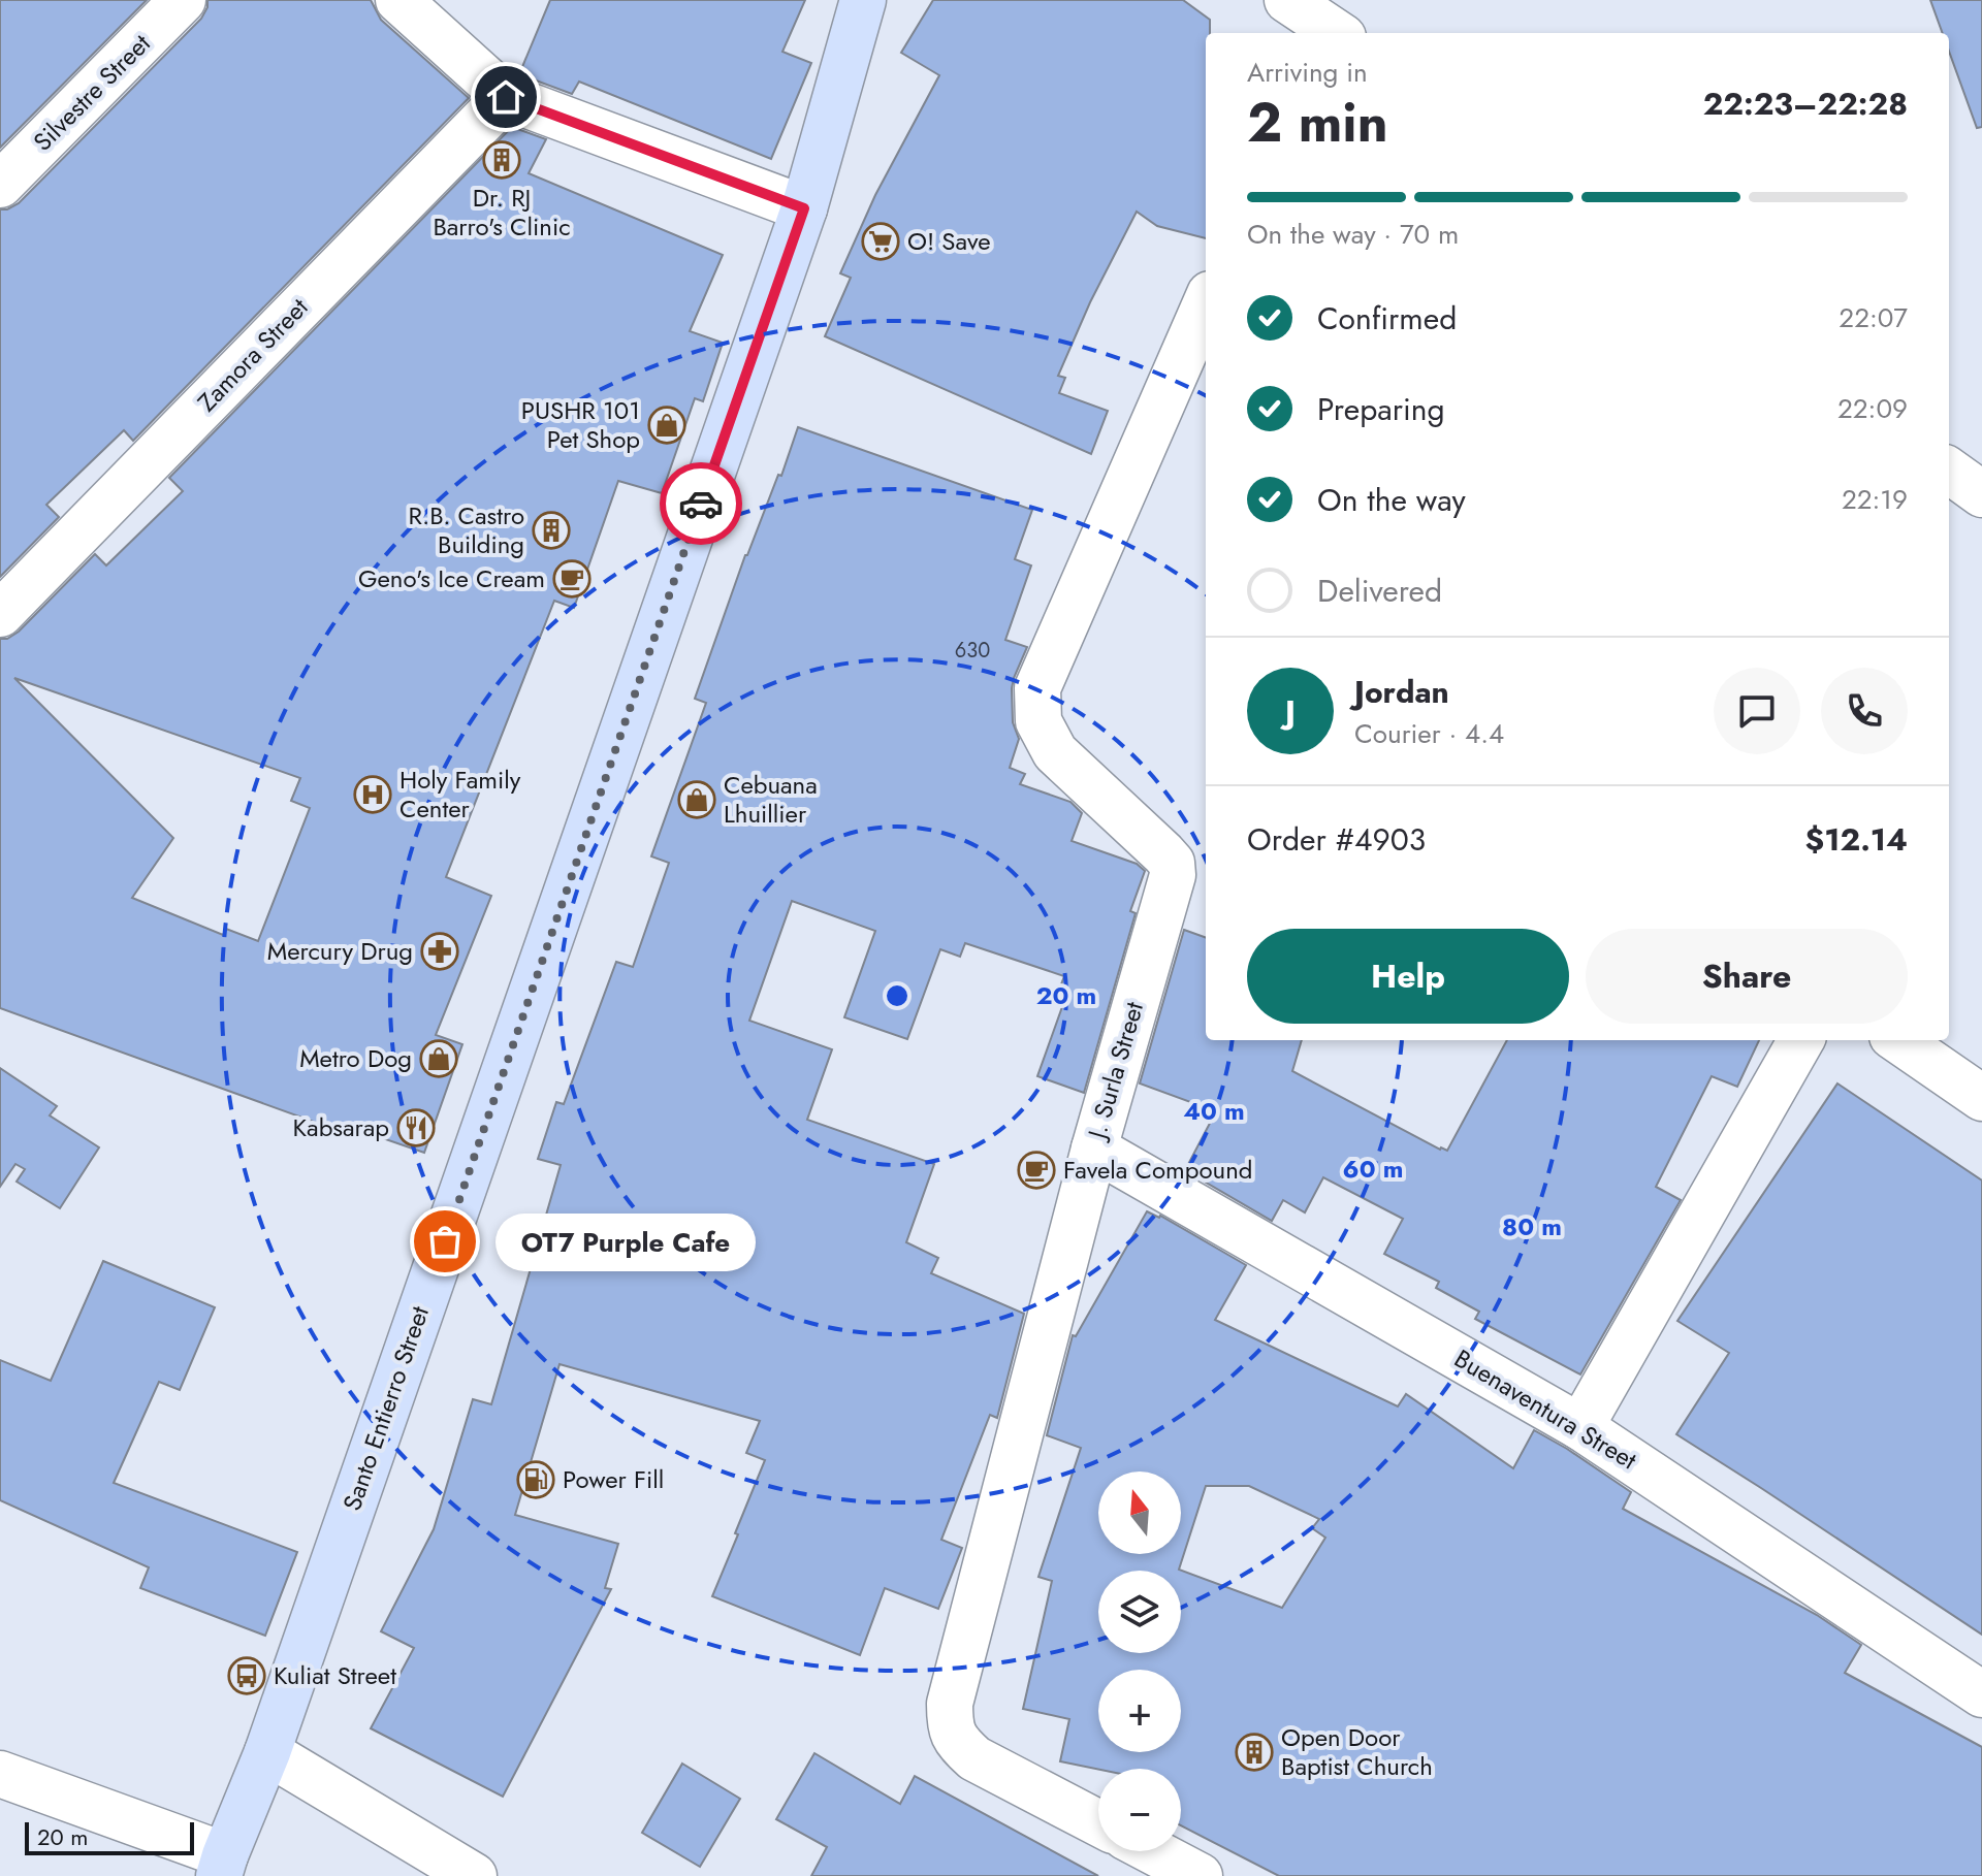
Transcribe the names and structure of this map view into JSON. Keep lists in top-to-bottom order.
{
  "streets": {
    "main road": ["Santo Entierro Street"],
    "street": [
      "Silvestre Street",
      "Zamora Street",
      "J. Surla Street",
      "Buenaventura Street"
    ]
  },
  "crossings": [
    ["J. Surla Street", "Buenaventura Street"]
  ],
  "places": {
    "building": ["Dr. RJ Barro's Clinic", "R.B. Castro Building", "Open Door Baptist Church"],
    "supermarket": ["O! Save"],
    "shop": ["PUSHR 101 Pet Shop", "Cebuana Lhuillier", "Metro Dog"],
    "cafe": ["Geno's Ice Cream", "Favela Compound"],
    "hospital": ["Holy Family Center"],
    "pharmacy": ["Mercury Drug"],
    "restaurant": ["Kabsarap"],
    "other": ["OT7 Purple Cafe"],
    "fuel station": ["Power Fill"],
    "bus stop": ["Kuliat Street"]
  },
  "house_numbers": ["630"],
  "scale_bar": "20 m",
  "north": "top",
  "page": {
    "heading": ["2 min", "Arriving in", "22:23–22:28"],
    "panel": [
      "Jordan",
      "Courier · 4.4",
      "Order #4903",
      "$12.14"
    ],
    "bar": "On the way · 70 m",
    "list": [
      ["Confirmed", "22:07"],
      ["Preparing", "22:09"],
      ["On the way", "22:19"],
      "Delivered"
    ],
    "round": "J",
    "buttons": ["Help", "Share"],
    "bubble": "OT7 Purple Cafe",
    "map_buttons": ["+", "−"],
    "scale": "20 m"
  },
  "rings": [
    "20 m",
    "40 m",
    "60 m",
    "80 m"
  ]
}
